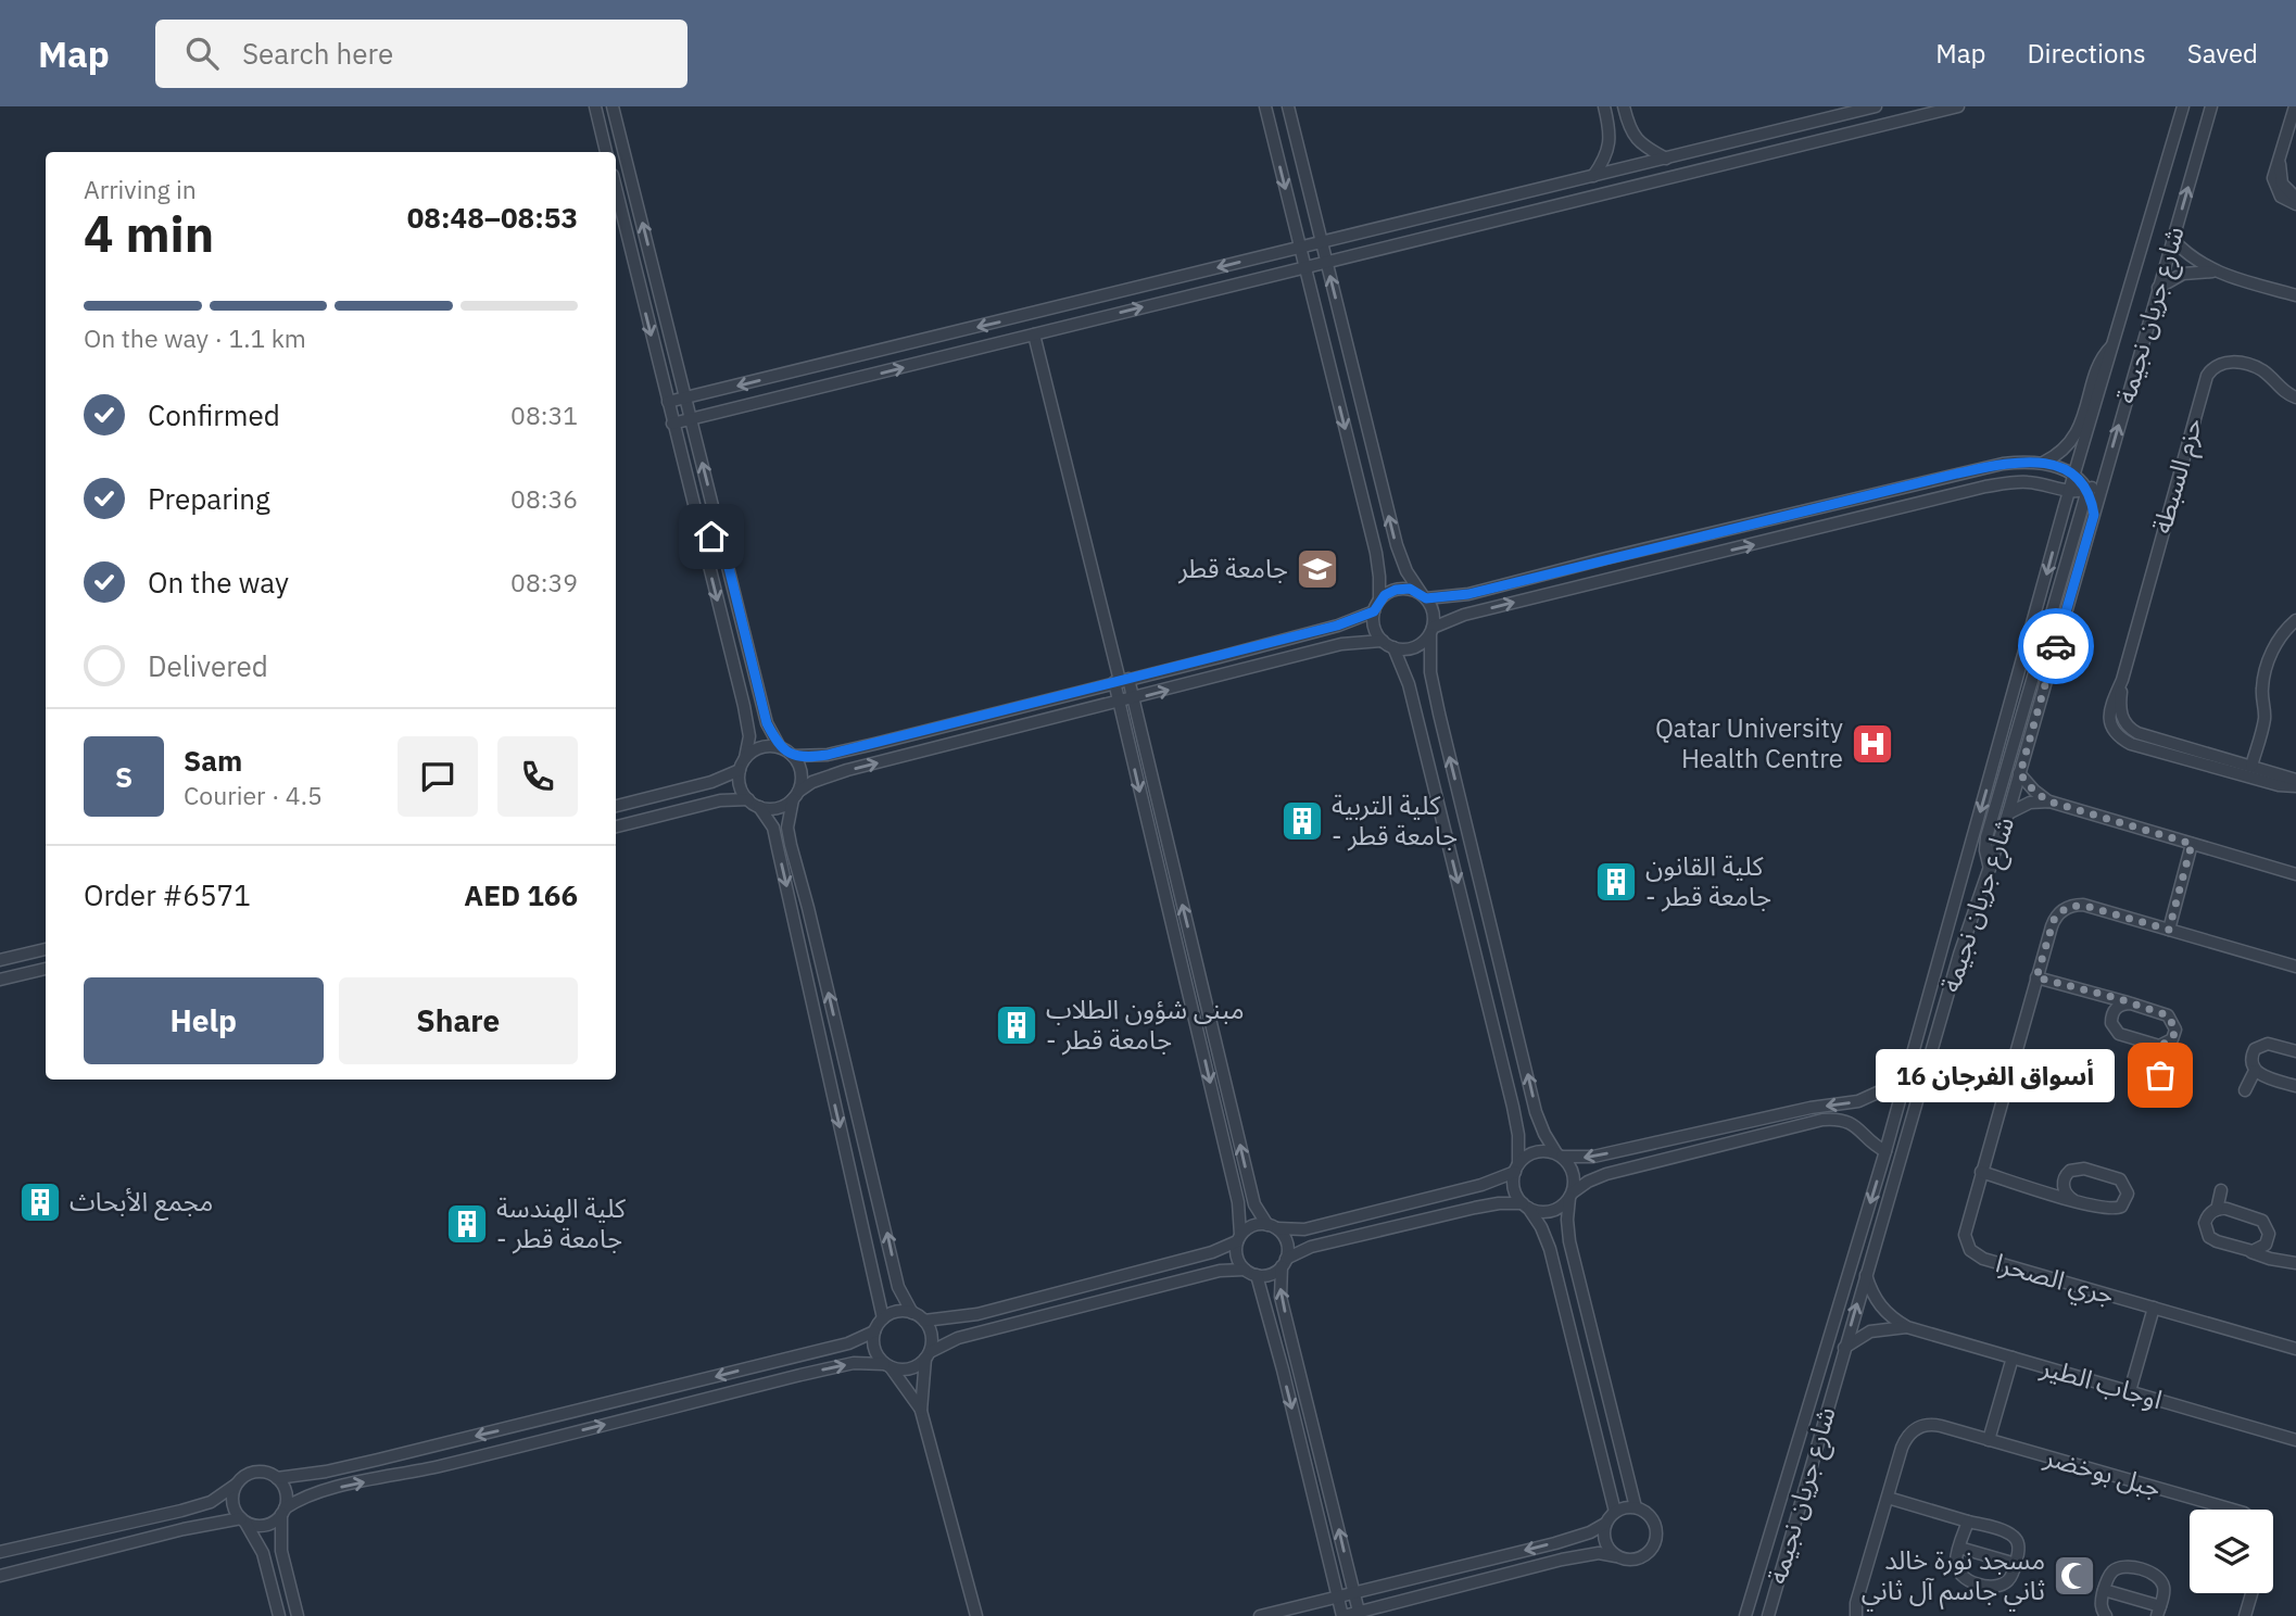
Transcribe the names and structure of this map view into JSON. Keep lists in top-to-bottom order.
{
  "streets": {
    "street": [
      "شارع جريان نجيمة",
      "حزم السبطة",
      "جري الصحرا",
      "اوجاب الطير",
      "جبل بوخضر"
    ]
  },
  "crossings": [
    ["شارع جريان نجيمة", "اوجاب الطير"]
  ],
  "places": {
    "school or university": ["جامعة قطر"],
    "hospital": ["Qatar University Health Centre"],
    "building": [
      "كلية التربية - جامعة قطر",
      "كلية القانون - جامعة قطر",
      "مبنى شؤون الطلاب - جامعة قطر",
      "مجمع الأبحاث",
      "كلية الهندسة - جامعة قطر"
    ],
    "other": ["أسواق الفرجان 16"],
    "mosque": ["مسجد نورة خالد ثاني جاسم آل ثاني"]
  },
  "page": {
    "header": "Map",
    "search": "Search here",
    "nav": ["Map", "Directions", "Saved"],
    "heading": ["4 min", "Arriving in", "08:48–08:53"],
    "panel": [
      "Sam",
      "Courier · 4.5",
      "Order #6571",
      "AED 166"
    ],
    "bar": "On the way · 1.1 km",
    "list": [
      ["Confirmed", "08:31"],
      ["Preparing", "08:36"],
      ["On the way", "08:39"],
      "Delivered"
    ],
    "round": "S",
    "buttons": ["Help", "Share"],
    "bubble": "أسواق الفرجان 16"
  }
}
